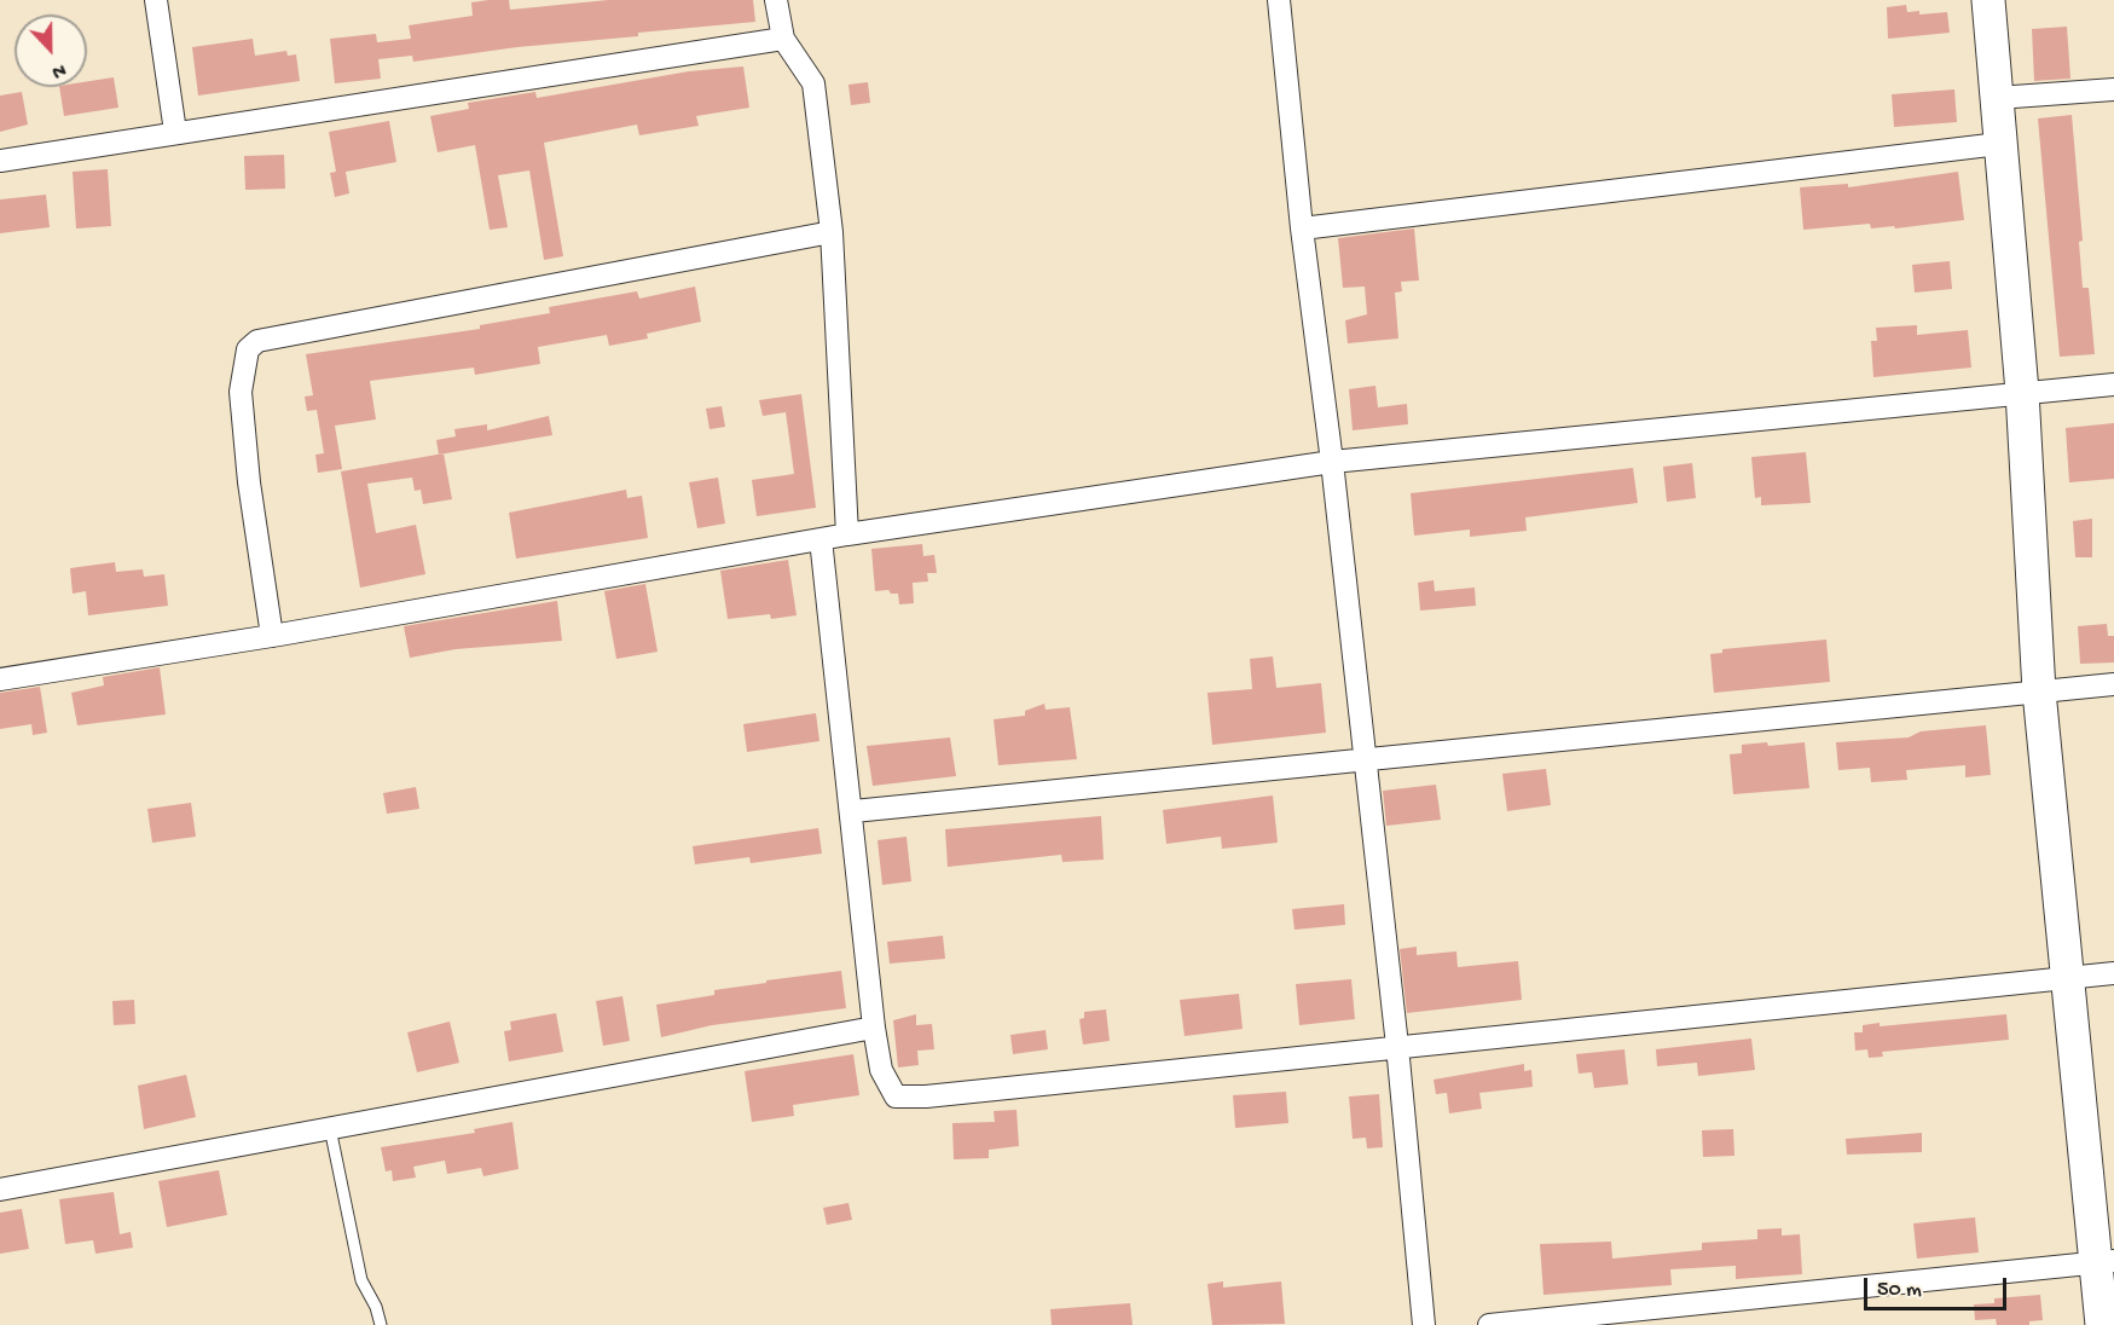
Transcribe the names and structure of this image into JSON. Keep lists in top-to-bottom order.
{
  "scale_bar": "50 m",
  "north": "bottom"
}
